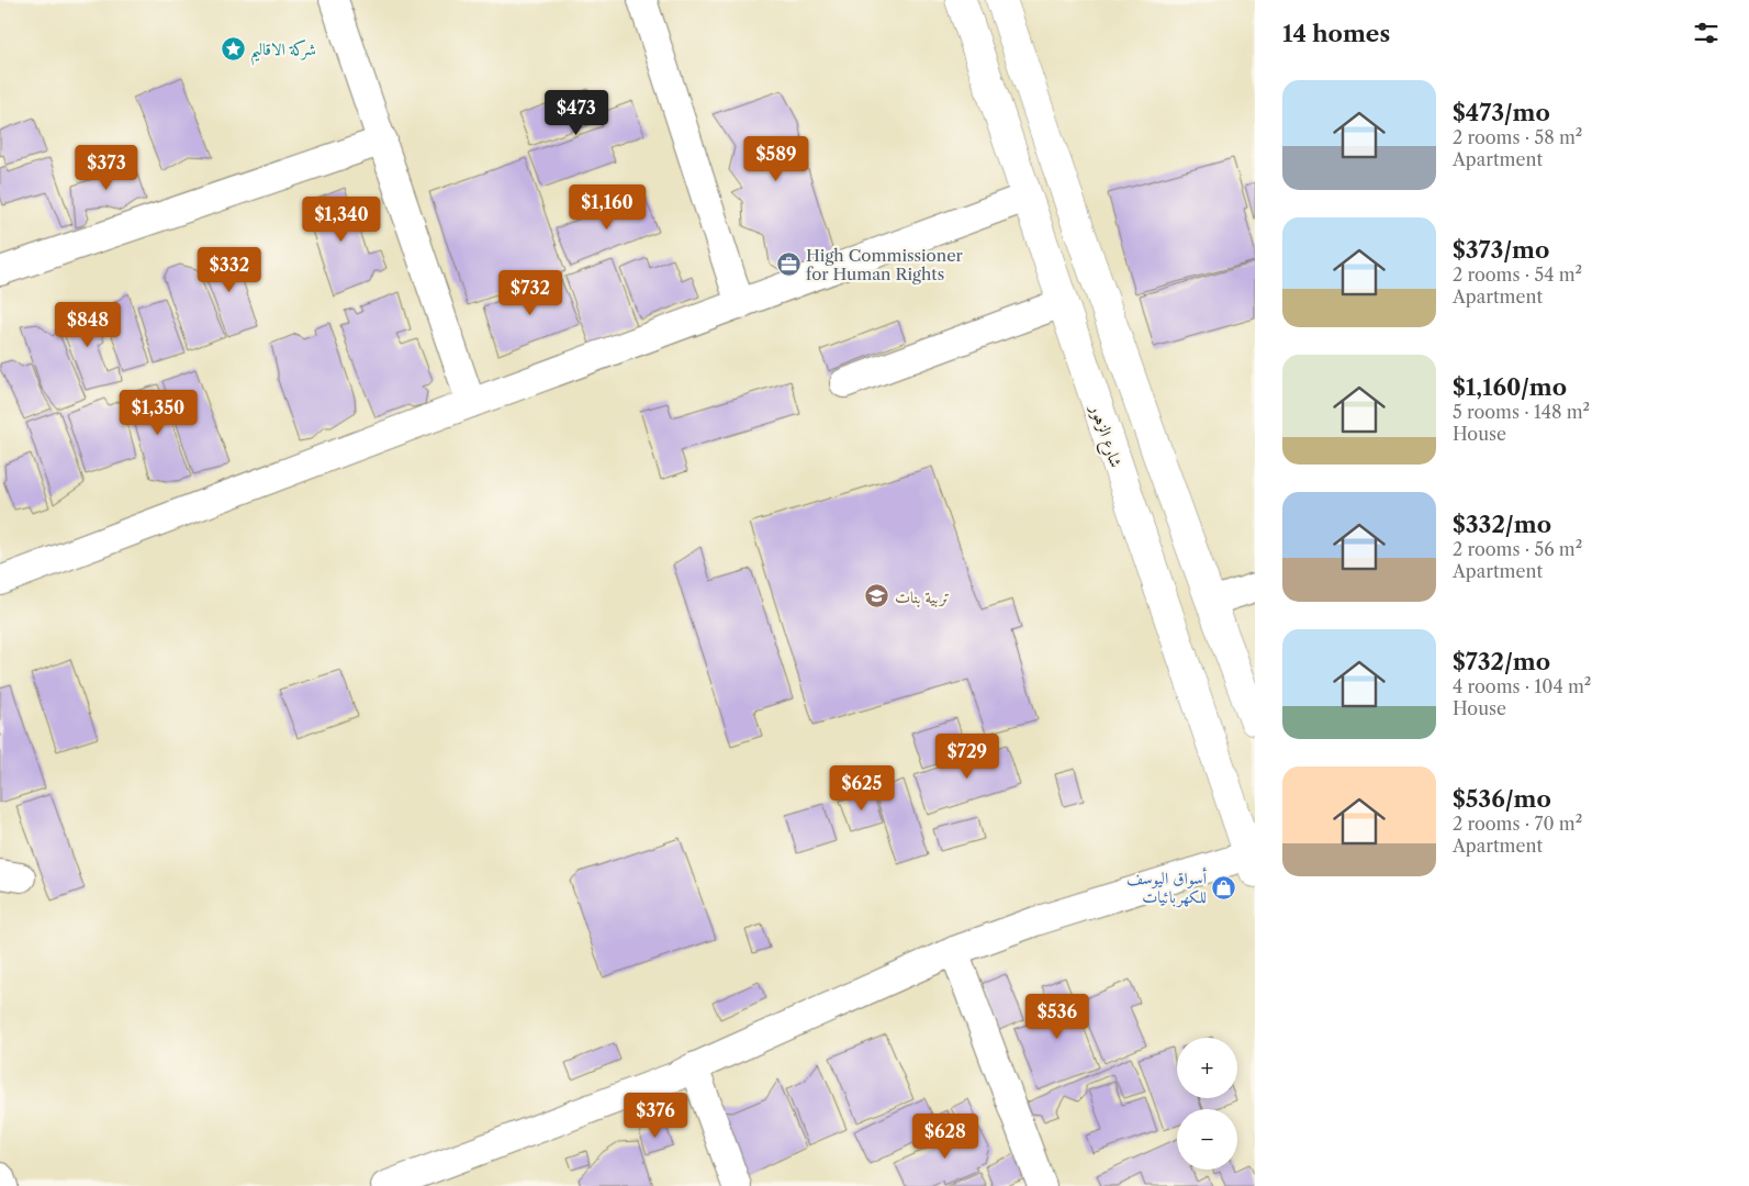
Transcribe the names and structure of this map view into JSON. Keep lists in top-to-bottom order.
{
  "streets": {
    "main road": ["شارع الزهور"]
  },
  "places": {
    "place": ["شركة الاقاليم"],
    "office": ["High Commissioner for Human Rights"],
    "school or university": ["تربية بنات"],
    "shop": ["أسواق اليوسف للكهربائيات"]
  },
  "page": {
    "heading": "14 homes",
    "list": [
      {
        "name": "$473/mo",
        "note": "2 rooms · 58 m² · Apartment"
      },
      {
        "name": "$373/mo",
        "note": "2 rooms · 54 m² · Apartment"
      },
      {
        "name": "$1,160/mo",
        "note": "5 rooms · 148 m² · House"
      },
      {
        "name": "$332/mo",
        "note": "2 rooms · 56 m² · Apartment"
      },
      {
        "name": "$732/mo",
        "note": "4 rooms · 104 m² · House"
      },
      {
        "name": "$536/mo",
        "note": "2 rooms · 70 m² · Apartment"
      }
    ],
    "price": [
      "$473",
      "$589",
      "$373",
      "$1,160",
      "$1,340",
      "$332",
      "$732",
      "$848",
      "$1,350",
      "$729",
      "$625",
      "$536",
      "$376",
      "$628"
    ],
    "map_buttons": ["+", "−"]
  }
}
